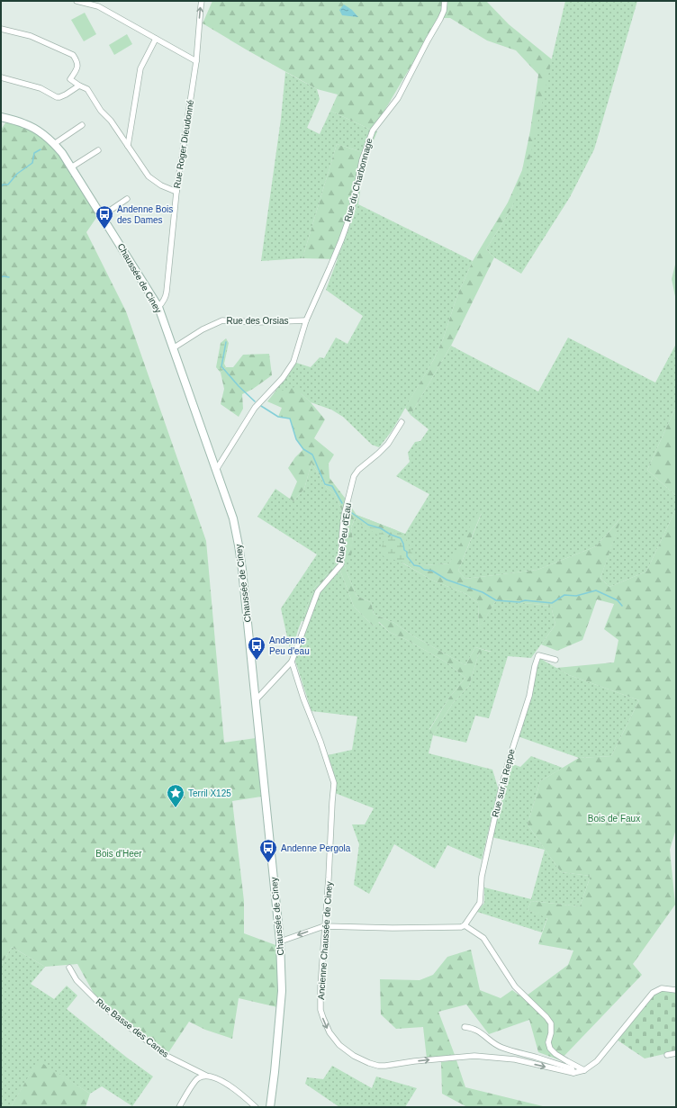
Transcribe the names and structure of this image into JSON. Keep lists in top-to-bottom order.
{
  "streets": {
    "main road": ["Chaussée de Ciney"],
    "street": [
      "Rue Roger Dieudonné",
      "Rue du Charbonnage",
      "Rue des Orsias",
      "Rue Peu d'Eau",
      "Rue sur la Reppe",
      "Ancienne Chaussée de Ciney",
      "Rue Basse des Canes"
    ]
  },
  "crossings": [
    ["Rue Roger Dieudonné", "Chaussée de Ciney"],
    ["Rue du Charbonnage", "Rue des Orsias"],
    ["Chaussée de Ciney", "Rue des Orsias"],
    ["Chaussée de Ciney", "Rue Peu d'Eau"],
    ["Rue Peu d'Eau", "Ancienne Chaussée de Ciney"]
  ],
  "parks": ["Bois de Faux", "Bois d'Heer"],
  "places": {
    "bus stop": ["Andenne Bois des Dames", "Andenne Peu d'eau", "Andenne Pergola"],
    "place": ["Terril X125"]
  }
}
